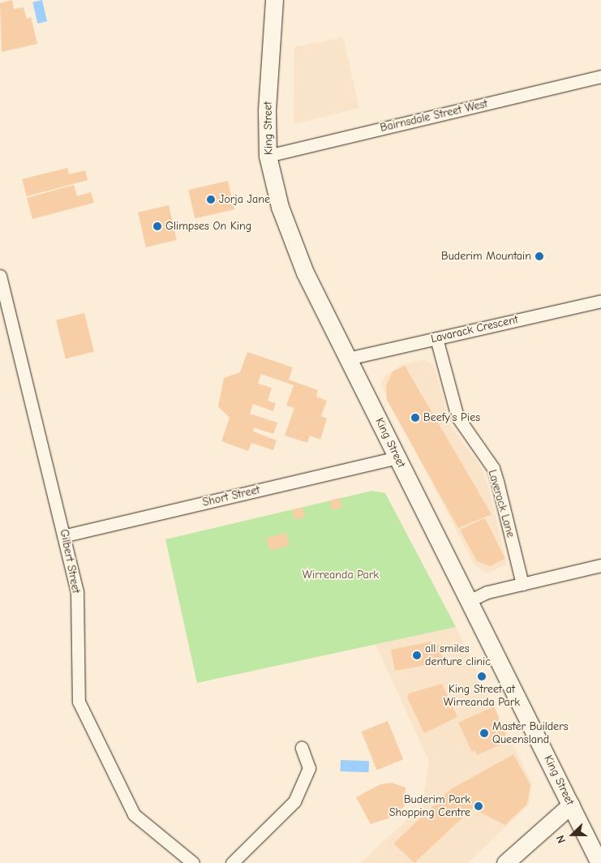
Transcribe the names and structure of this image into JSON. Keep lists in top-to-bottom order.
{
  "streets": {
    "main road": ["King Street"],
    "street": [
      "Bairnsdale Street West",
      "Lavarack Crescent",
      "Short Street",
      "Laverack Lane",
      "Gilbert Street"
    ]
  },
  "crossings": [
    ["Bairnsdale Street West", "King Street"],
    ["King Street", "Lavarack Crescent"],
    ["King Street", "Short Street"],
    ["Lavarack Crescent", "Laverack Lane"],
    ["Short Street", "Gilbert Street"]
  ],
  "parks": ["Wirreanda Park"],
  "places": [
    "Jorja Jane",
    "Glimpses On King",
    "Buderim Mountain",
    "Beefy's Pies",
    "all smiles denture clinic",
    "King Street at Wirreanda Park",
    "Master Builders Queensland",
    "Buderim Park Shopping Centre"
  ],
  "north": "left"
}
